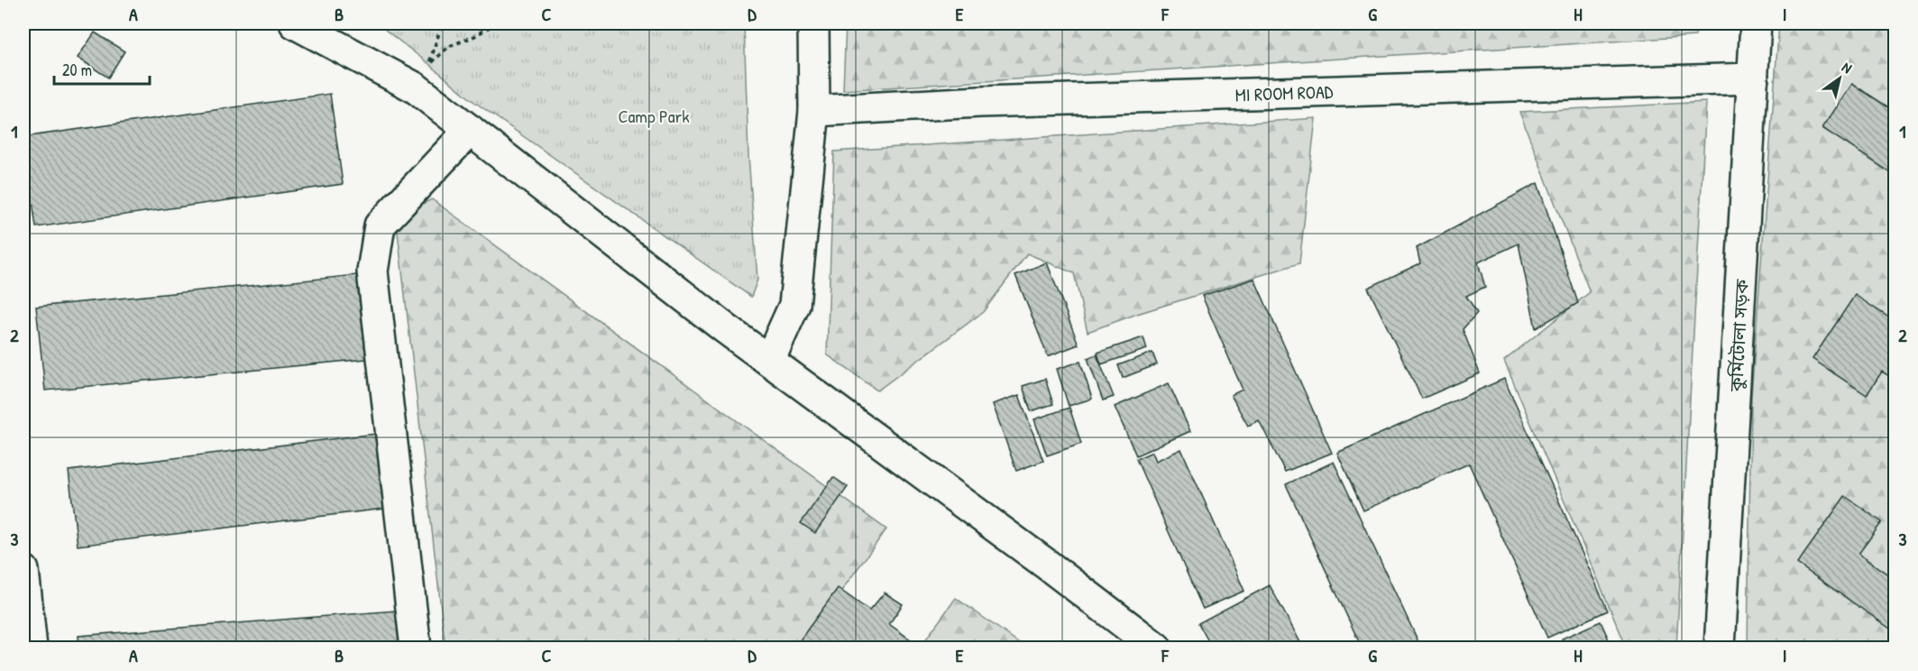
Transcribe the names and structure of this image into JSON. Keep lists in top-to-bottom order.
{
  "streets": {
    "street": ["MI ROOM ROAD", "কুর্মিটোলা সড়ক"]
  },
  "crossings": [
    ["MI ROOM ROAD", "কুর্মিটোলা সড়ক"]
  ],
  "parks": ["Camp Park"],
  "scale_bar": "20 m",
  "north": "top right",
  "grid": {
    "columns": [
      "A",
      "B",
      "C",
      "D",
      "E",
      "F",
      "G",
      "H",
      "I"
    ],
    "rows": ["1", "2", "3"]
  }
}
